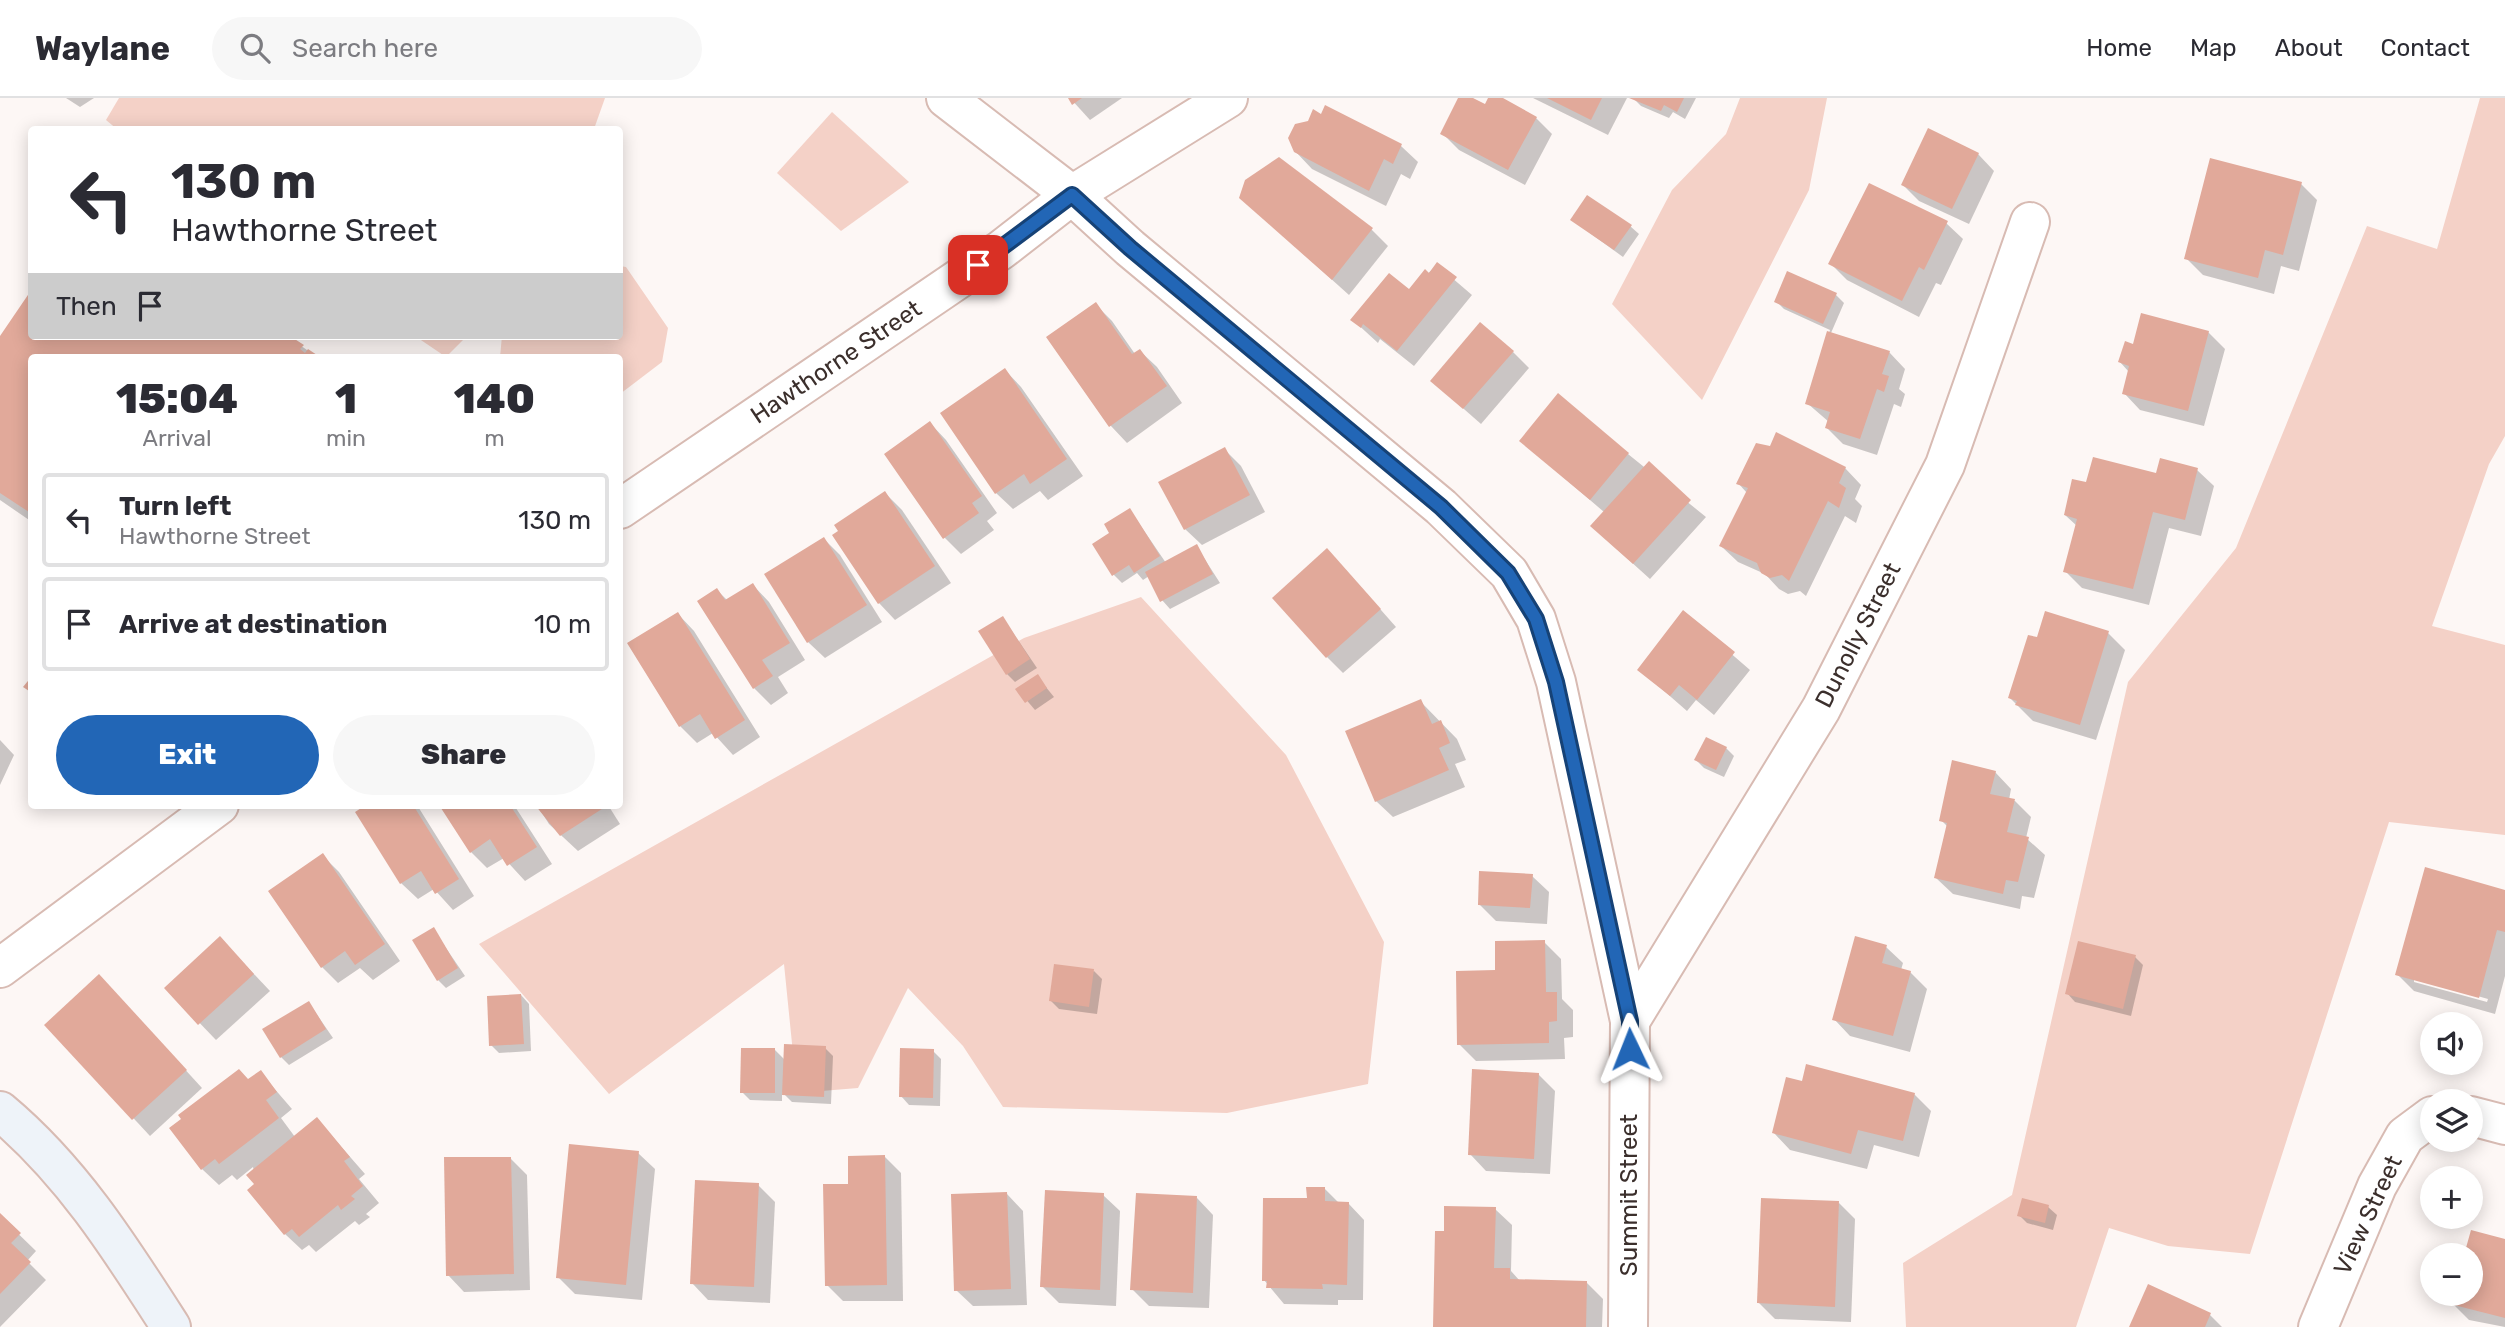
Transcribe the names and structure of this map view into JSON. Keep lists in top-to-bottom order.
{
  "streets": {
    "street": [
      "Hawthorne Street",
      "Dunolly Street",
      "Summit Street",
      "View Street"
    ]
  },
  "crossings": [
    ["Hawthorne Street", "Summit Street"],
    ["Dunolly Street", "Summit Street"]
  ],
  "page": {
    "header": "Waylane",
    "search": "Search here",
    "nav": [
      "Home",
      "Map",
      "About",
      "Contact"
    ],
    "turn": ["130 m", "Hawthorne Street"],
    "then": "Then",
    "eta": [
      "15:04",
      "Arrival",
      "1",
      "min",
      "140",
      "m"
    ],
    "list": [
      {
        "name": "Turn left",
        "note": "Hawthorne Street",
        "value": "130 m"
      },
      {
        "name": "Arrive at destination",
        "value": "10 m"
      }
    ],
    "buttons": ["Exit", "Share"],
    "map_buttons": ["+", "−"]
  }
}
